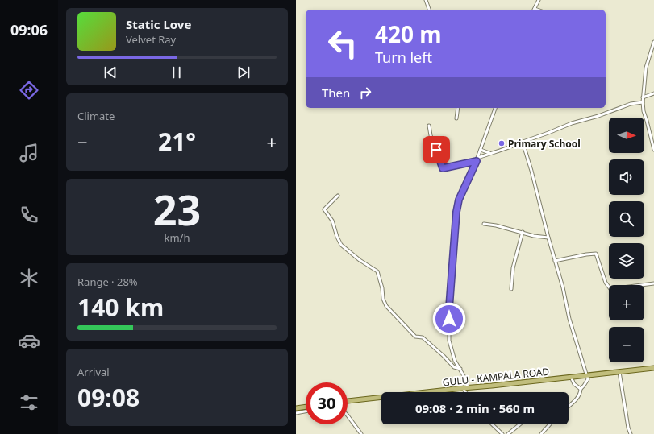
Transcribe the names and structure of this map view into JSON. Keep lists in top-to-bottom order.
{
  "streets": {
    "main road": ["GULU - KAMPALA ROAD"]
  },
  "places": ["Primary School"],
  "north": "right",
  "page": {
    "tabs": "09:06",
    "turn": ["420 m", "Turn left"],
    "song": ["Static Love", "Velvet Ray"],
    "then": "Then",
    "tile": [
      "Climate",
      ["23", "km/h"],
      ["Range · 28%", "140 km"],
      ["Arrival", "09:08"]
    ],
    "map_buttons": ["+", "−"],
    "heat": ["−", "21°", "+"],
    "limit": "30",
    "trip": "09:08 · 2 min · 560 m"
  }
}
